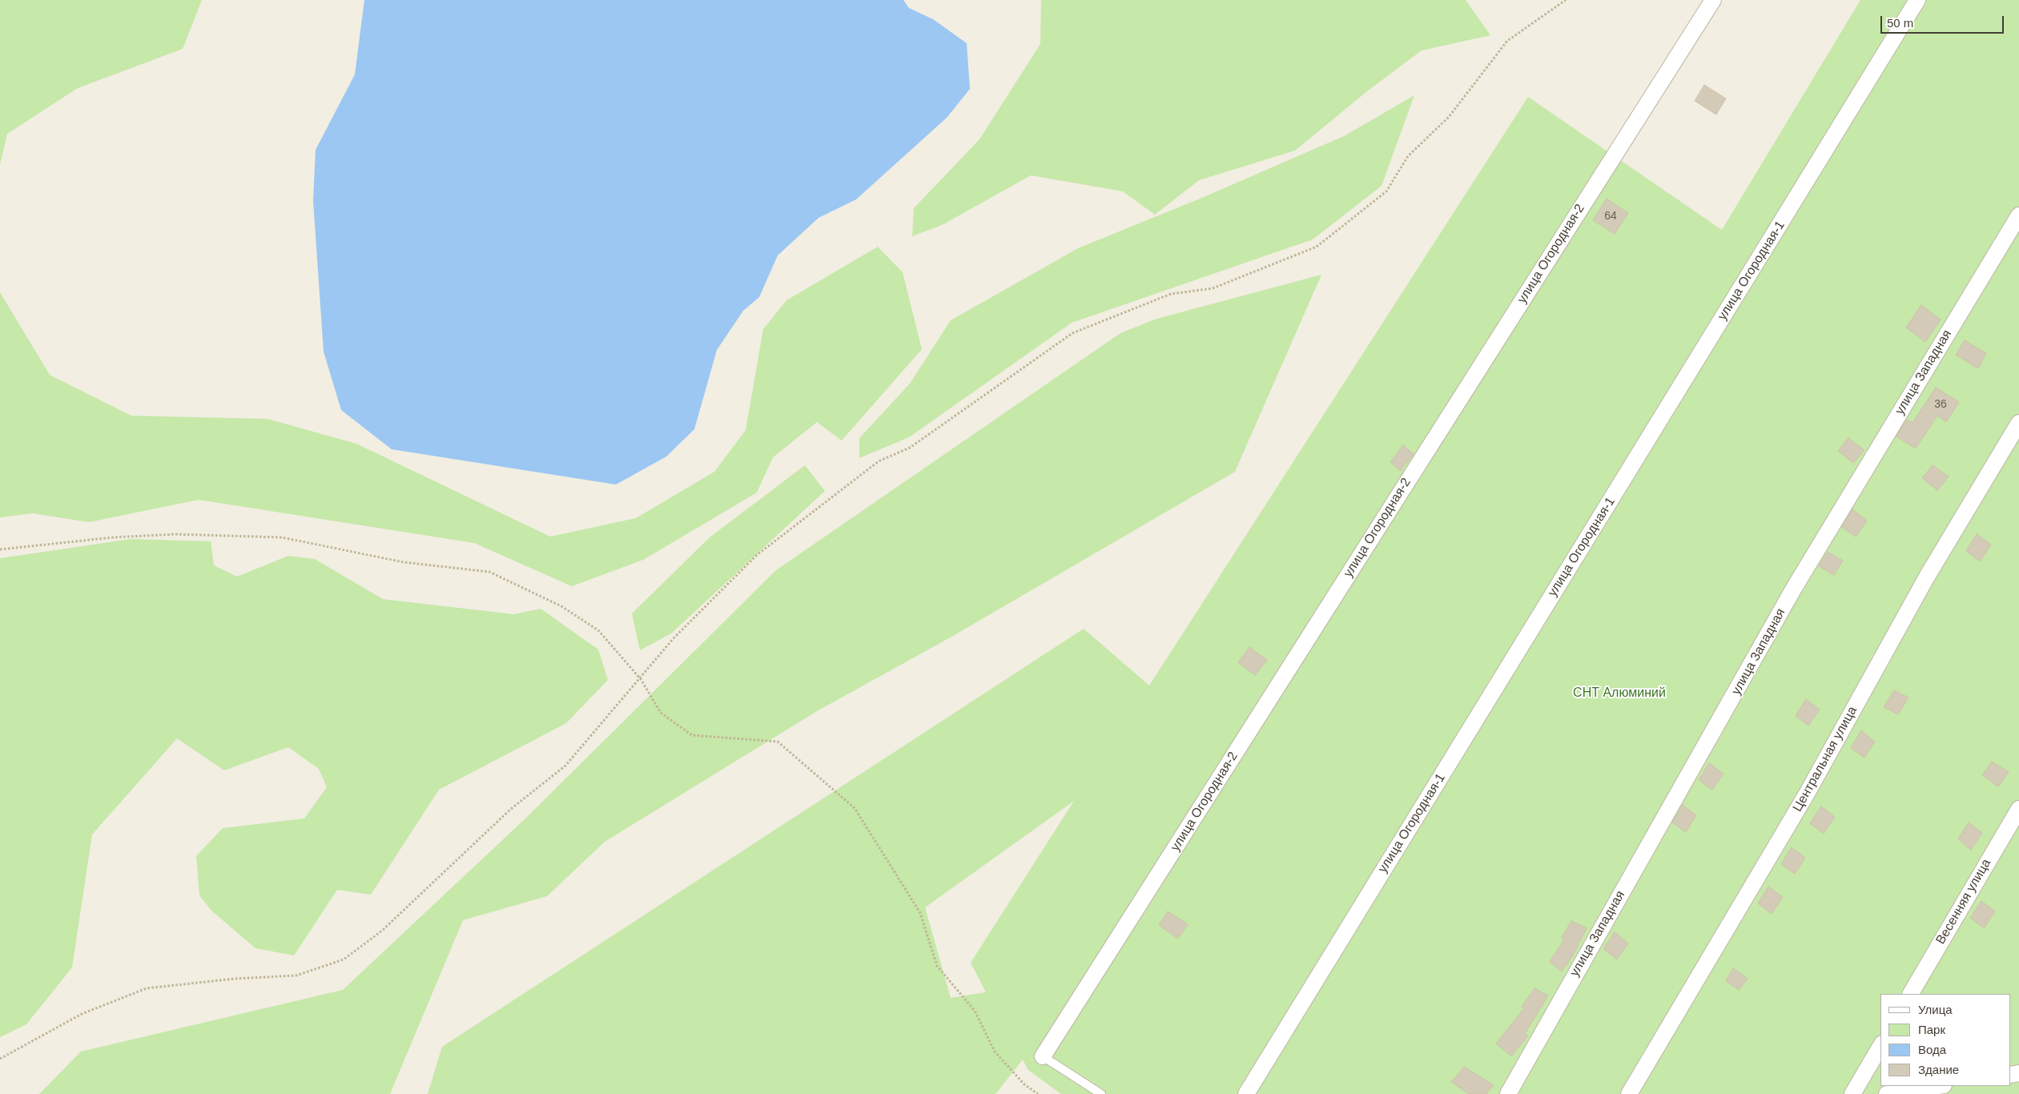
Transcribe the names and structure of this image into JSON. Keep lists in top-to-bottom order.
{
  "streets": {
    "street": [
      "улица Огородная-2",
      "улица Огородная-1",
      "улица Западная",
      "Центральная улица",
      "Весенняя улица"
    ]
  },
  "parks": ["СНТ Алюминий"],
  "house_numbers": ["64", "36"],
  "legend": [
    "Улица",
    "Парк",
    "Вода",
    "Здание"
  ],
  "scale_bar": "50 m"
}
